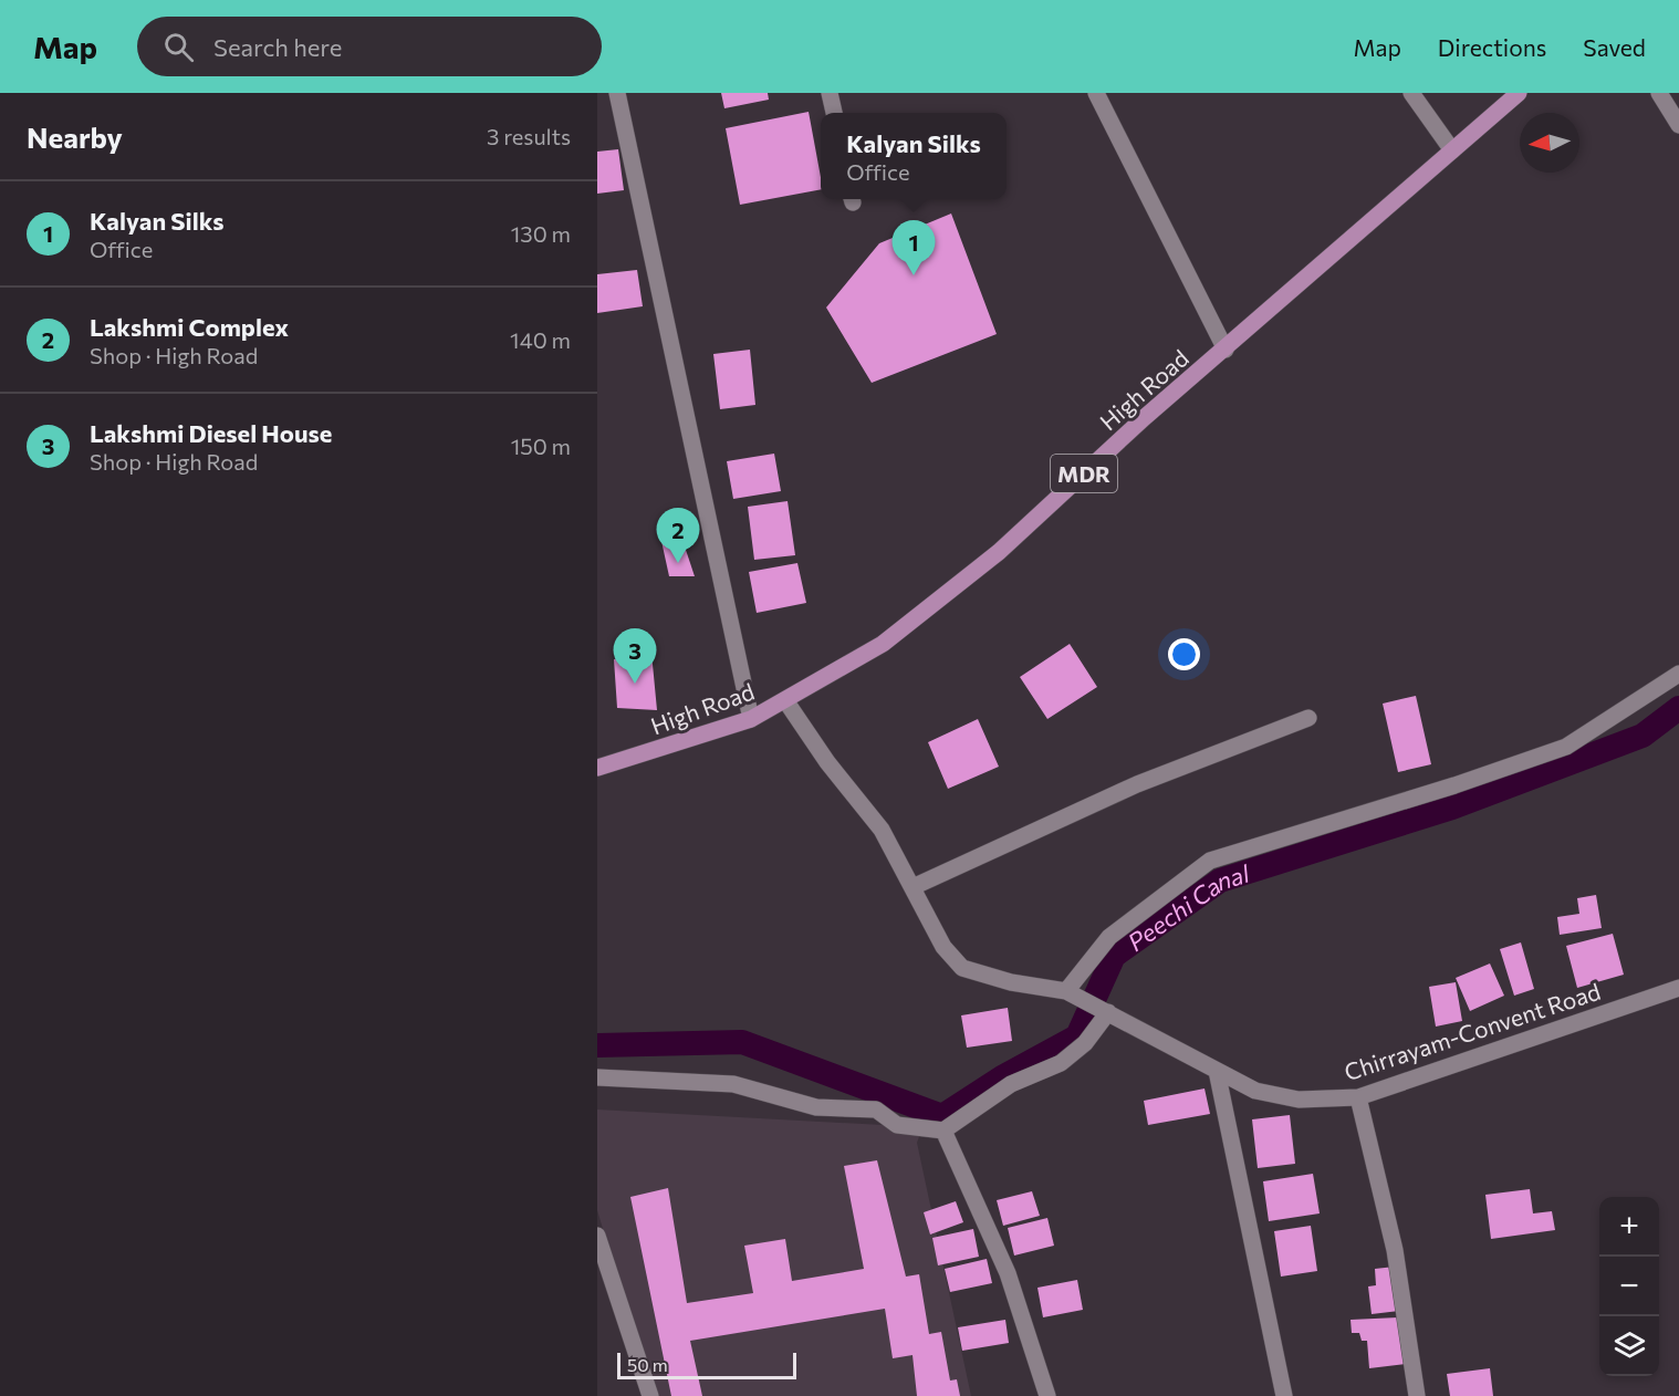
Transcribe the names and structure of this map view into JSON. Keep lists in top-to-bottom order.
{
  "streets": {
    "main road": ["High Road", "MDR"],
    "street": ["Chirrayam-Convent Road"]
  },
  "water": ["Peechi Canal"],
  "scale_bar": "50 m",
  "north": "left",
  "page": {
    "header": "Map",
    "search": "Search here",
    "nav": ["Map", "Directions", "Saved"],
    "heading": ["Nearby", "3 results"],
    "popup": ["Kalyan Silks", "Office"],
    "list": [
      {
        "mark": "1",
        "name": "Kalyan Silks",
        "note": "Office",
        "value": "130 m"
      },
      {
        "mark": "2",
        "name": "Lakshmi Complex",
        "note": "Shop · High Road",
        "value": "140 m"
      },
      {
        "mark": "3",
        "name": "Lakshmi Diesel House",
        "note": "Shop · High Road",
        "value": "150 m"
      }
    ],
    "pins": ["1", "2", "3"],
    "map_buttons": ["+", "−"],
    "scale": "50 m"
  }
}
